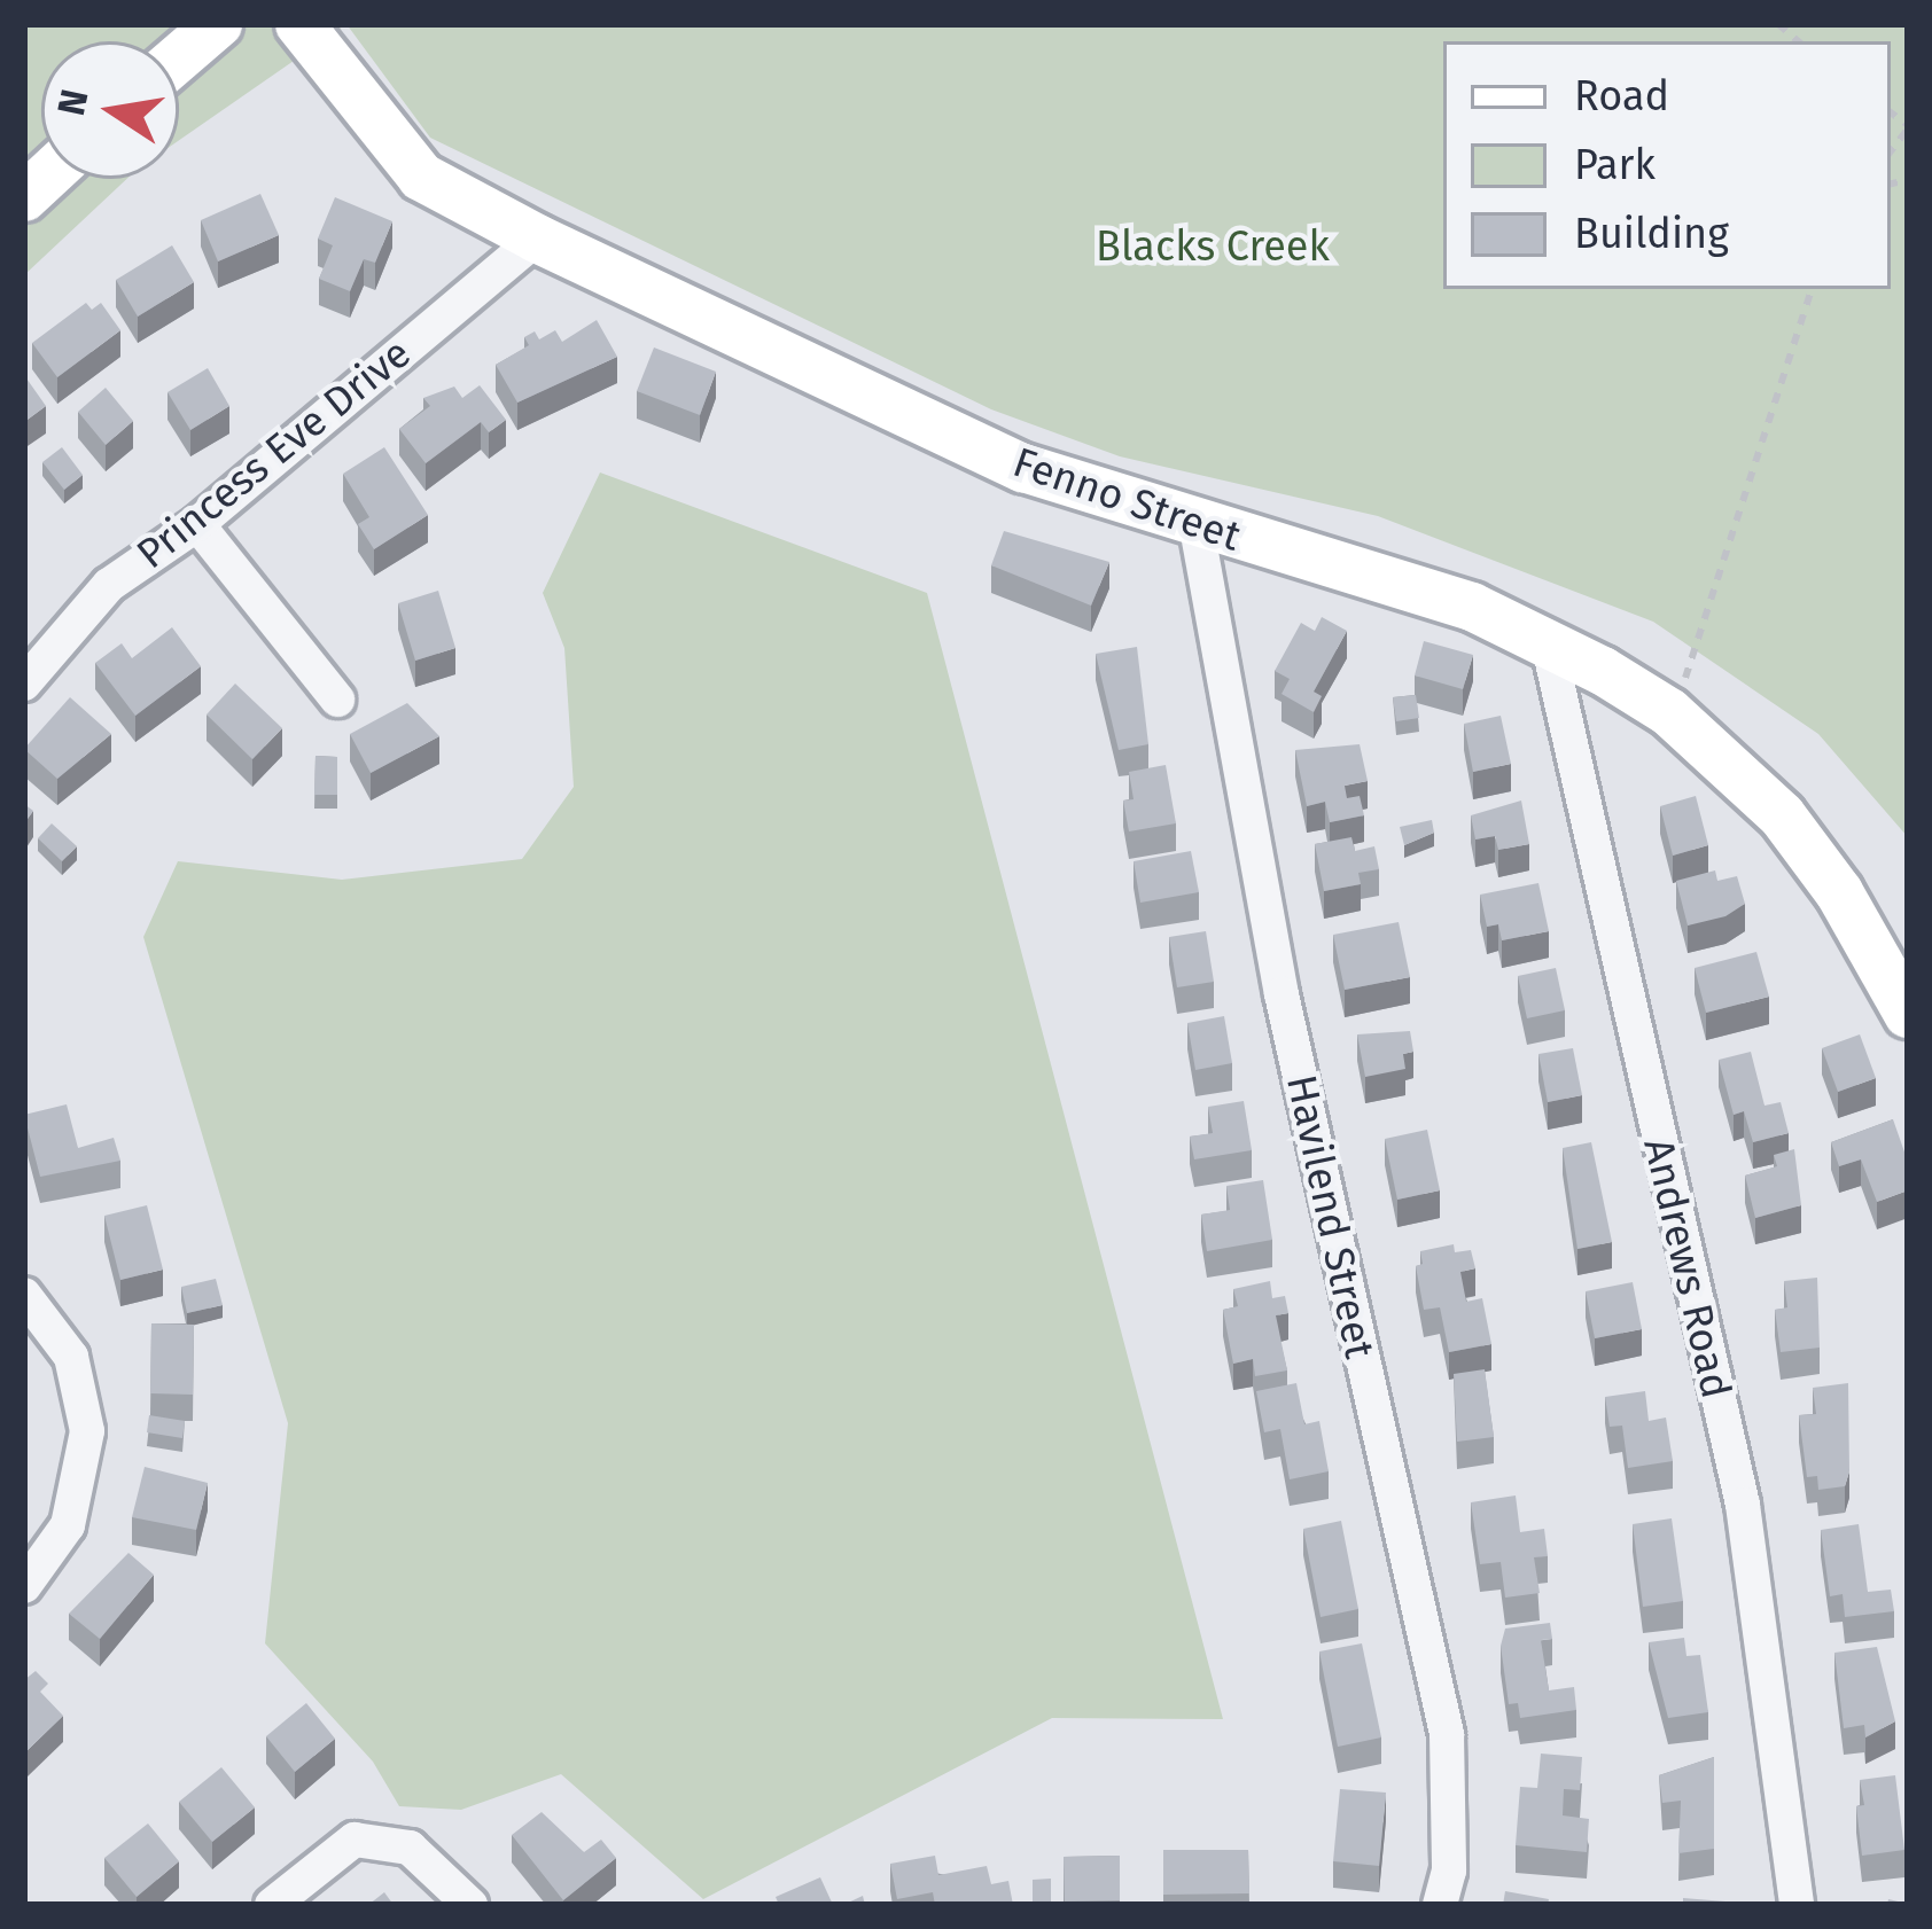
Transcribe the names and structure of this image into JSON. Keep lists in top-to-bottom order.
{
  "streets": {
    "street": [
      "Princess Eve Drive",
      "Fenno Street",
      "Havilend Street",
      "Andrews Road"
    ]
  },
  "crossings": [
    ["Princess Eve Drive", "Fenno Street"],
    ["Fenno Street", "Havilend Street"],
    ["Fenno Street", "Andrews Road"]
  ],
  "parks": ["Blacks Creek"],
  "legend": ["Road", "Park", "Building"],
  "north": "left"
}
